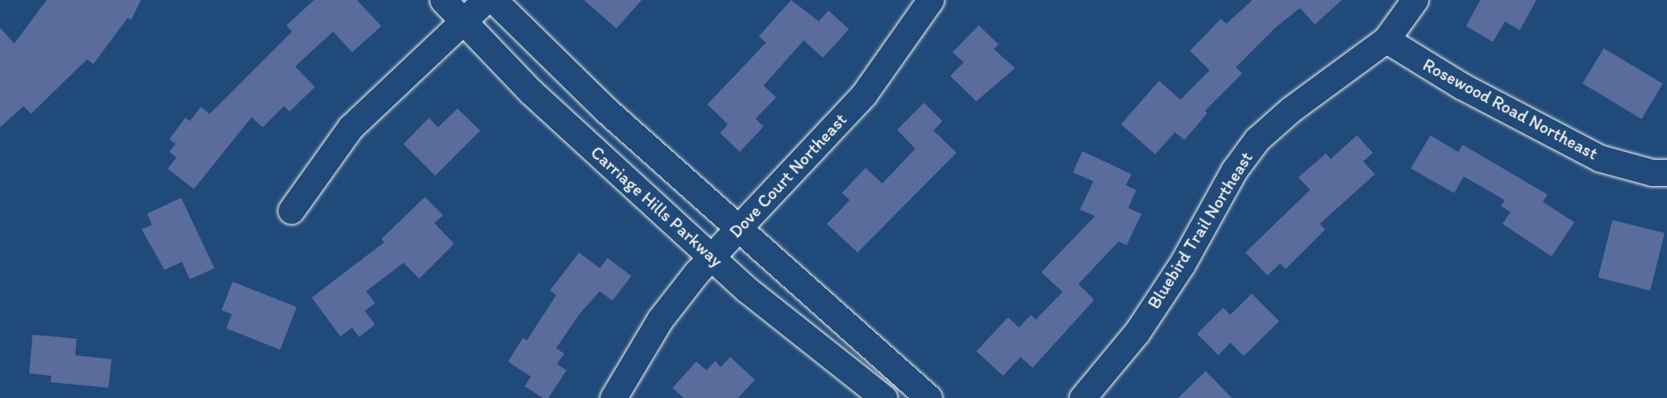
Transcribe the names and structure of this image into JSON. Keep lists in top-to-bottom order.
{
  "streets": {
    "street": [
      "Rosewood Road Northeast",
      "Dove Court Northeast",
      "Carriage Hills Parkway",
      "Bluebird Trail Northeast"
    ]
  },
  "crossings": [
    ["Rosewood Road Northeast", "Bluebird Trail Northeast"],
    ["Dove Court Northeast", "Carriage Hills Parkway"]
  ]
}
